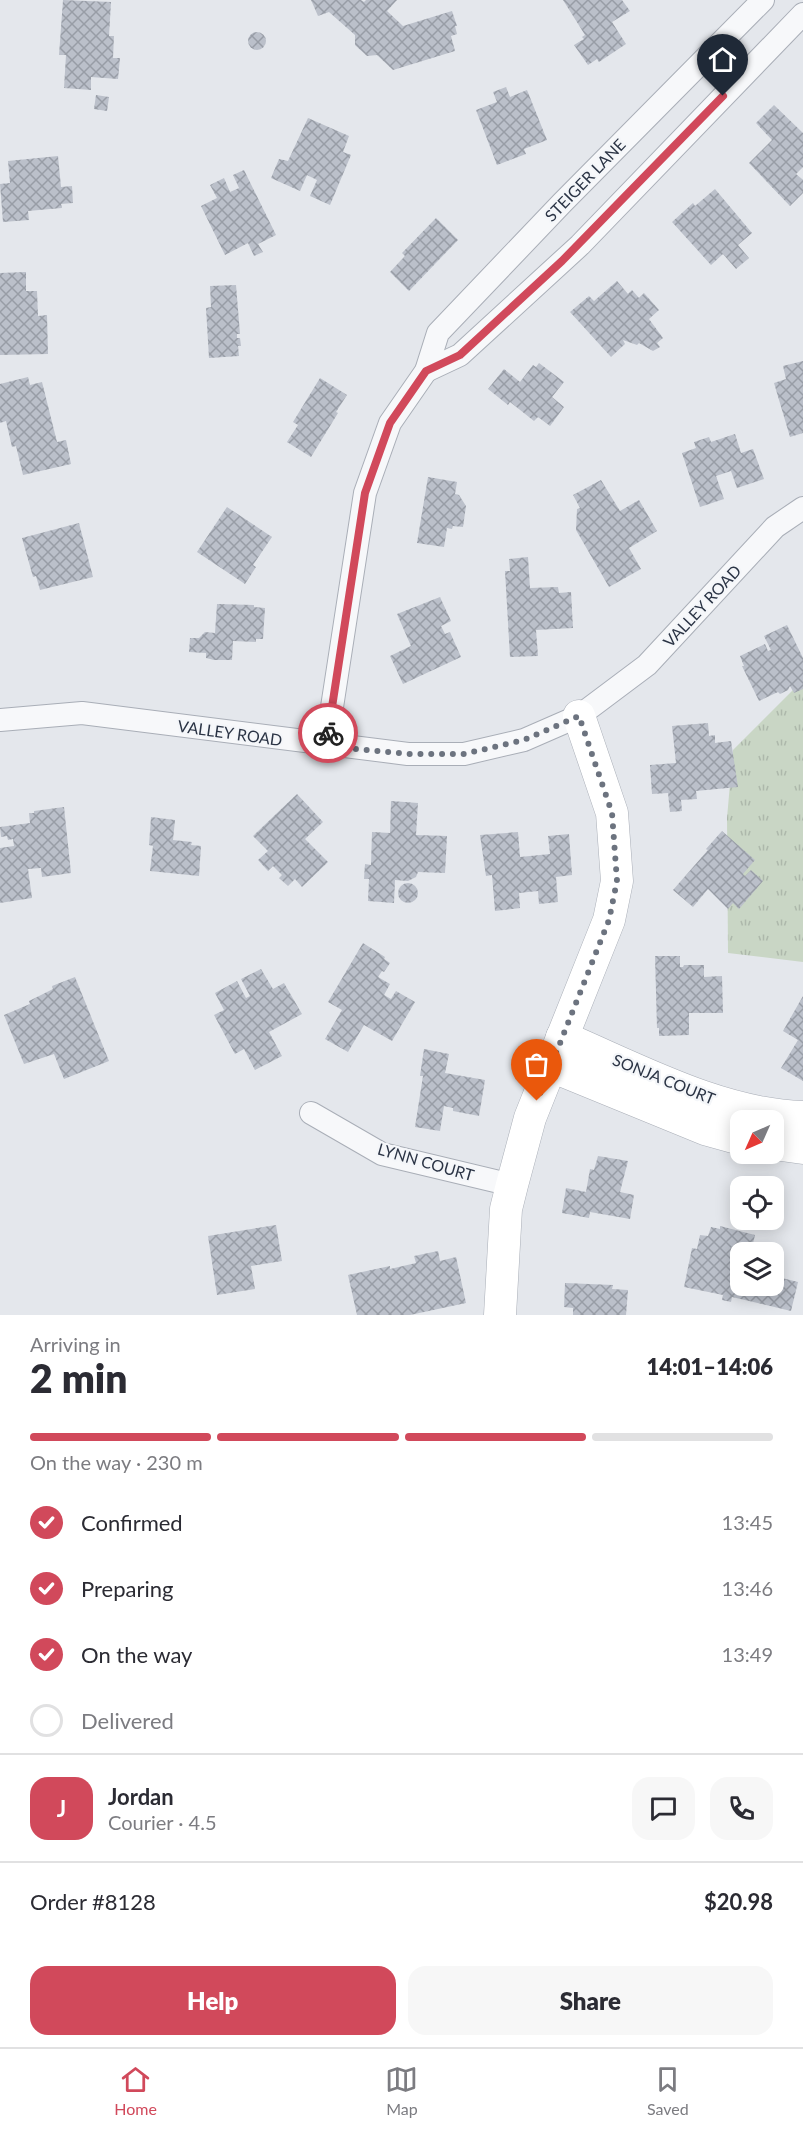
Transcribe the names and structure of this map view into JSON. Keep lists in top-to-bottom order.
{
  "streets": {
    "street": [
      "STEIGER LANE",
      "VALLEY ROAD",
      "SONJA COURT",
      "LYNN COURT"
    ]
  },
  "crossings": [
    ["STEIGER LANE", "VALLEY ROAD"]
  ],
  "north": "bottom left",
  "page": {
    "heading": ["2 min", "Arriving in", "14:01–14:06"],
    "panel": [
      "Jordan",
      "Courier · 4.5",
      "Order #8128",
      "$20.98"
    ],
    "bar": "On the way · 230 m",
    "list": [
      ["Confirmed", "13:45"],
      ["Preparing", "13:46"],
      ["On the way", "13:49"],
      "Delivered"
    ],
    "round": "J",
    "buttons": ["Help", "Share"],
    "tabs": ["Home", "Map", "Saved"]
  }
}
